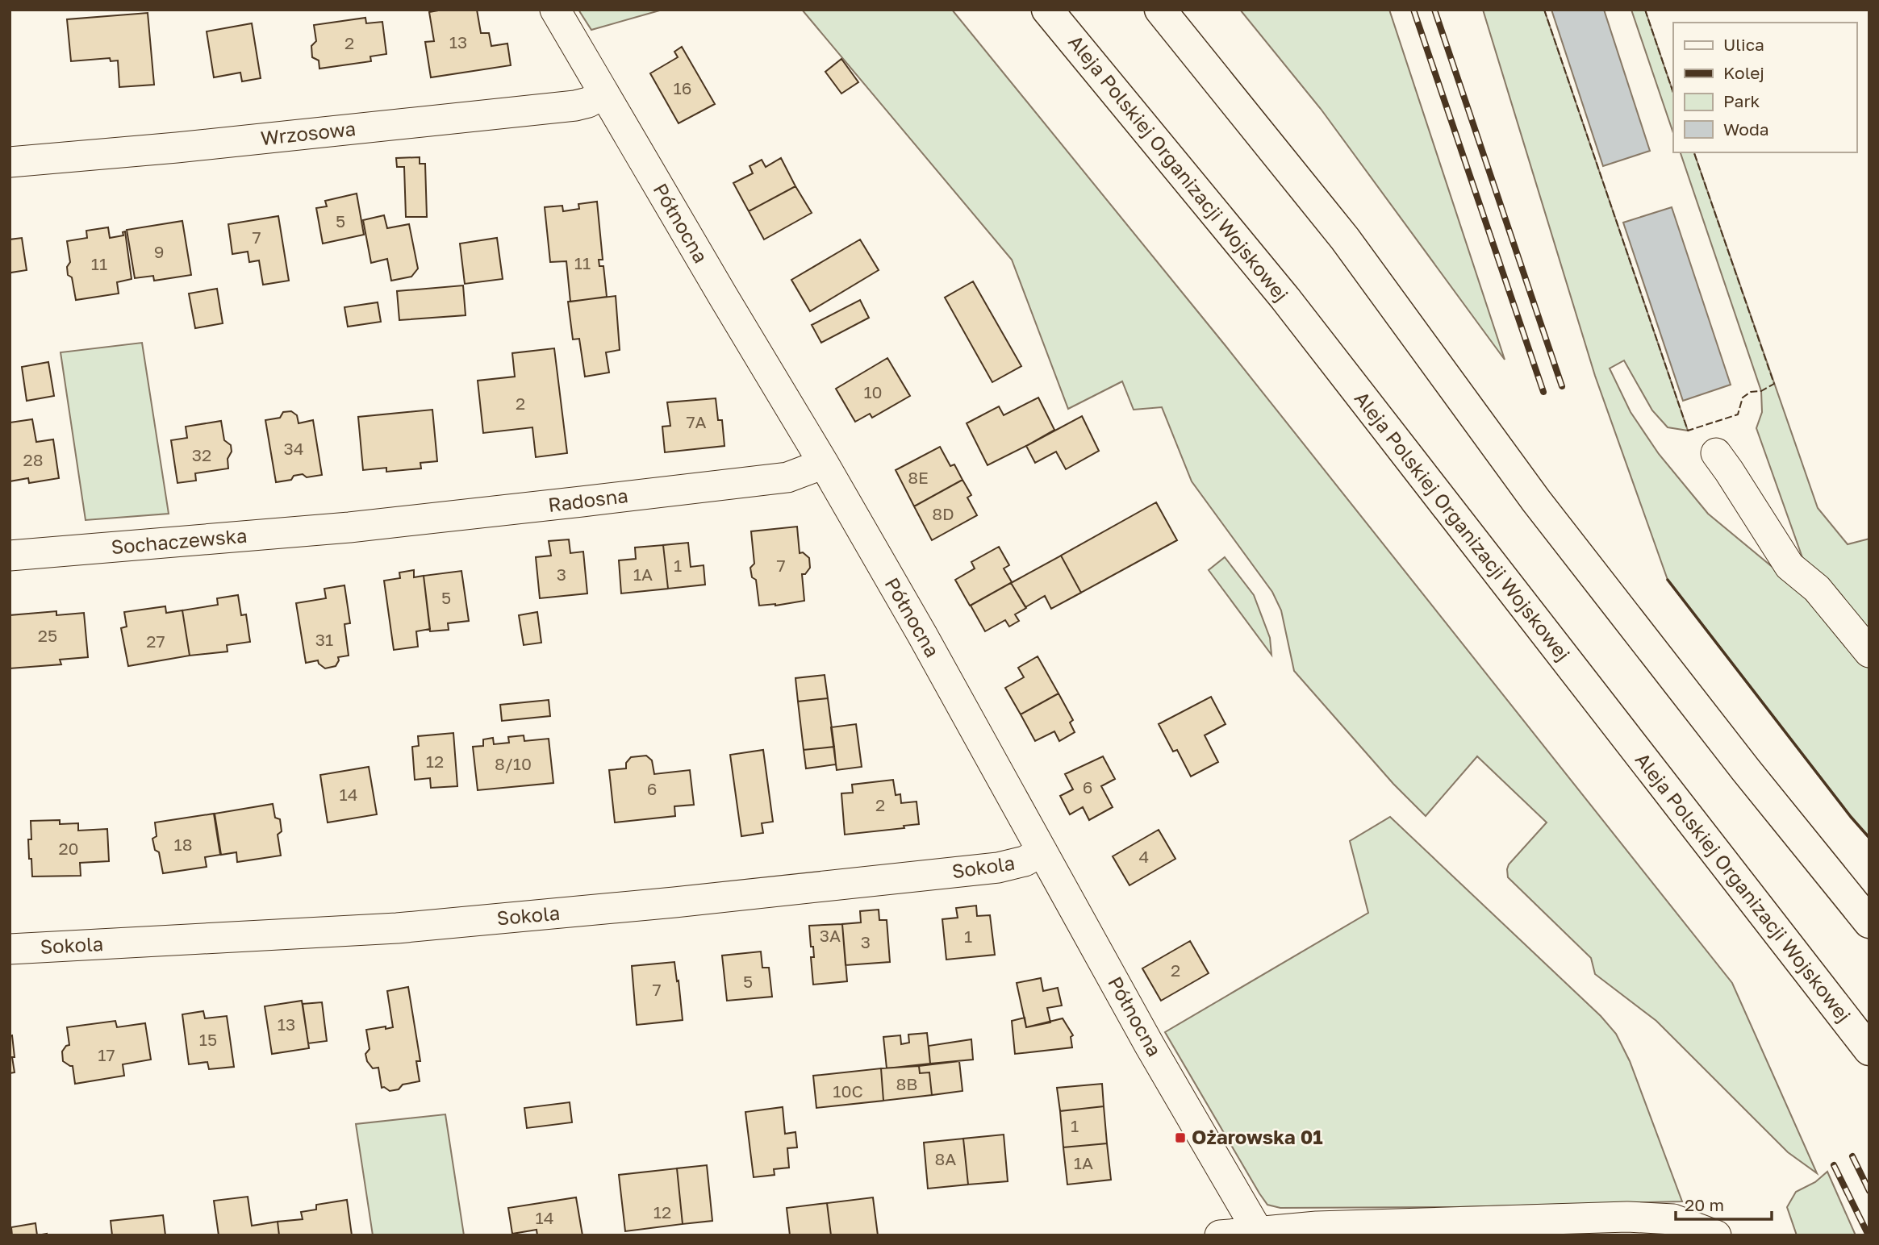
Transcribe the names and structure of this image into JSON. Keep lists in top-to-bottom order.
{
  "streets": {
    "highway": ["Aleja Polskiej Organizacji Wojskowej"],
    "street": [
      "Wrzosowa",
      "Północna",
      "Radosna",
      "Sochaczewska",
      "Sokola"
    ]
  },
  "crossings": [
    ["Wrzosowa", "Północna"],
    ["Północna", "Radosna"],
    ["Północna", "Sokola"],
    ["Radosna", "Sochaczewska"]
  ],
  "places": {
    "transit": ["Ożarowska 01"]
  },
  "house_numbers": [
    "13",
    "2",
    "16",
    "5",
    "7",
    "9",
    "11",
    "11",
    "10",
    "2",
    "7A",
    "34",
    "32",
    "28",
    "8E",
    "8D",
    "1",
    "7",
    "3",
    "1A",
    "5",
    "25",
    "31",
    "27",
    "12",
    "8/10",
    "6",
    "6",
    "14",
    "2",
    "18",
    "20",
    "4",
    "3A",
    "1",
    "3",
    "2",
    "5",
    "7",
    "13",
    "15",
    "17",
    "8B",
    "10C",
    "1",
    "8A",
    "1A",
    "12",
    "14"
  ],
  "legend": [
    "Ulica",
    "Kolej",
    "Park",
    "Woda"
  ],
  "scale_bar": "20 m"
}
